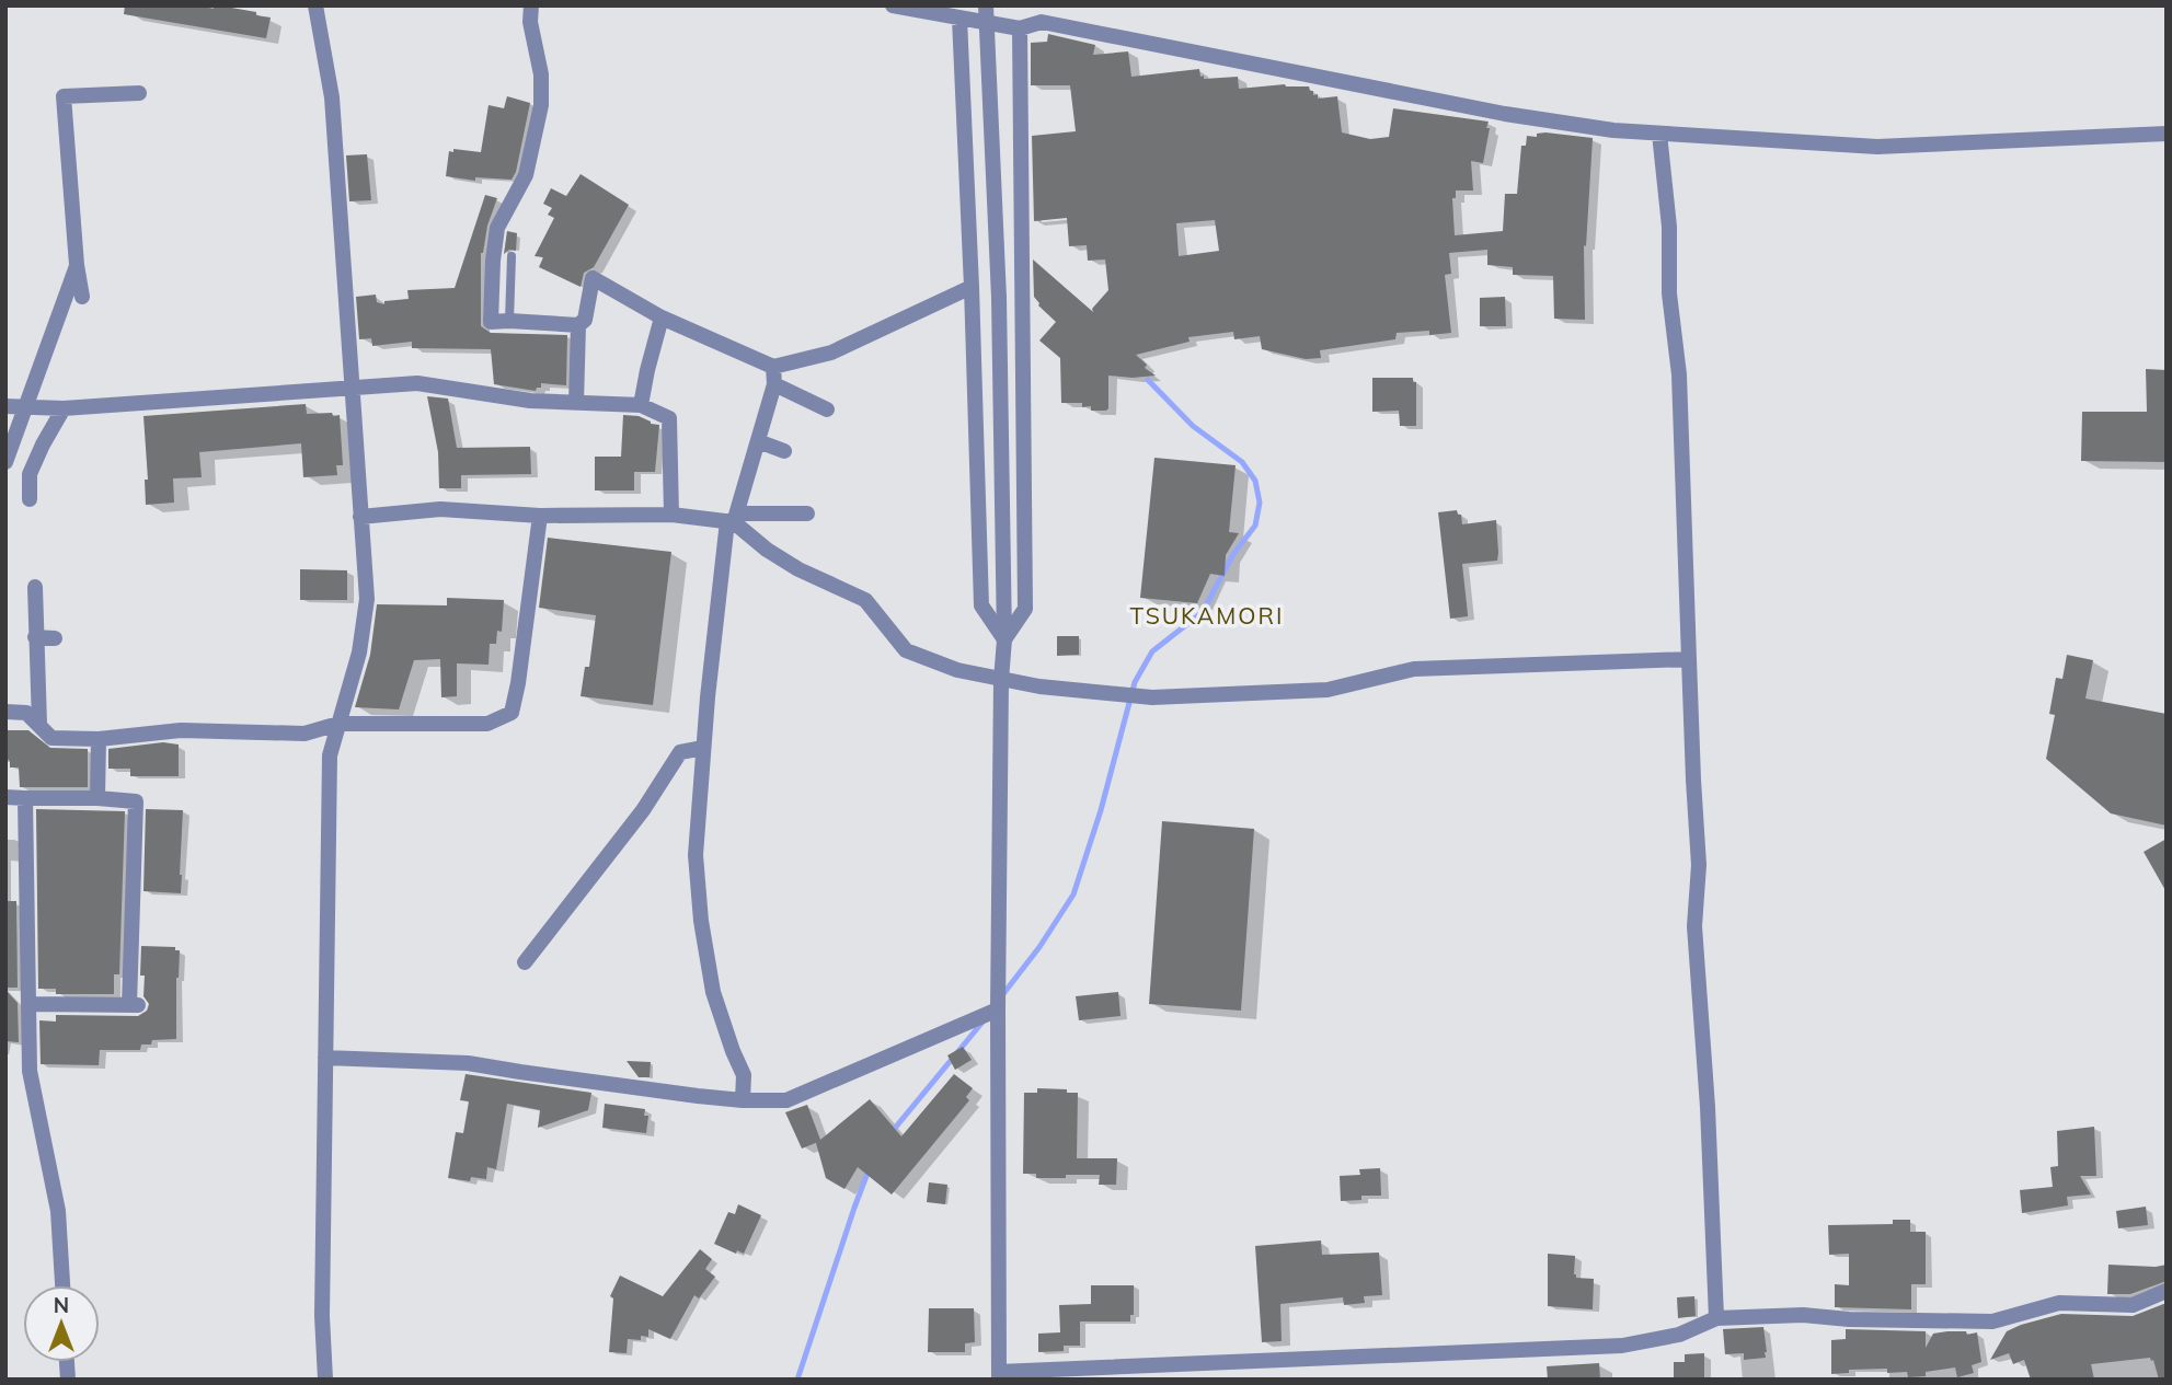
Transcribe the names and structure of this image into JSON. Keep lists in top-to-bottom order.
{
  "districts": ["TSUKAMORI"],
  "north": "top"
}
